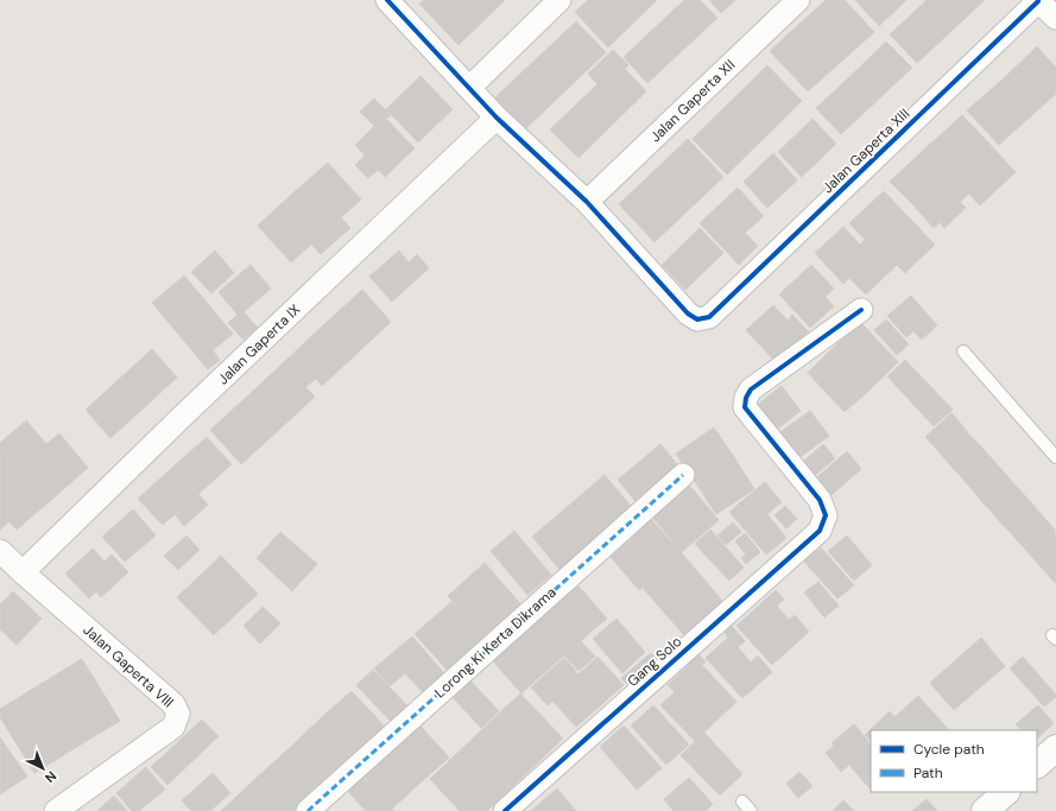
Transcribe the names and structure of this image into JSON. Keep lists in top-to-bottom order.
{
  "streets": {
    "street": [
      "Jalan Gaperta XII",
      "Jalan Gaperta XIII",
      "Jalan Gaperta IX",
      "Lorong Ki Kerta Dikrama",
      "Gang Solo",
      "Jalan Gaperta VIII"
    ]
  },
  "crossings": [
    ["Jalan Gaperta XII", "Jalan Gaperta XIII"],
    ["Jalan Gaperta IX", "Jalan Gaperta VIII"]
  ],
  "legend": ["Cycle path", "Path"],
  "north": "bottom right"
}
